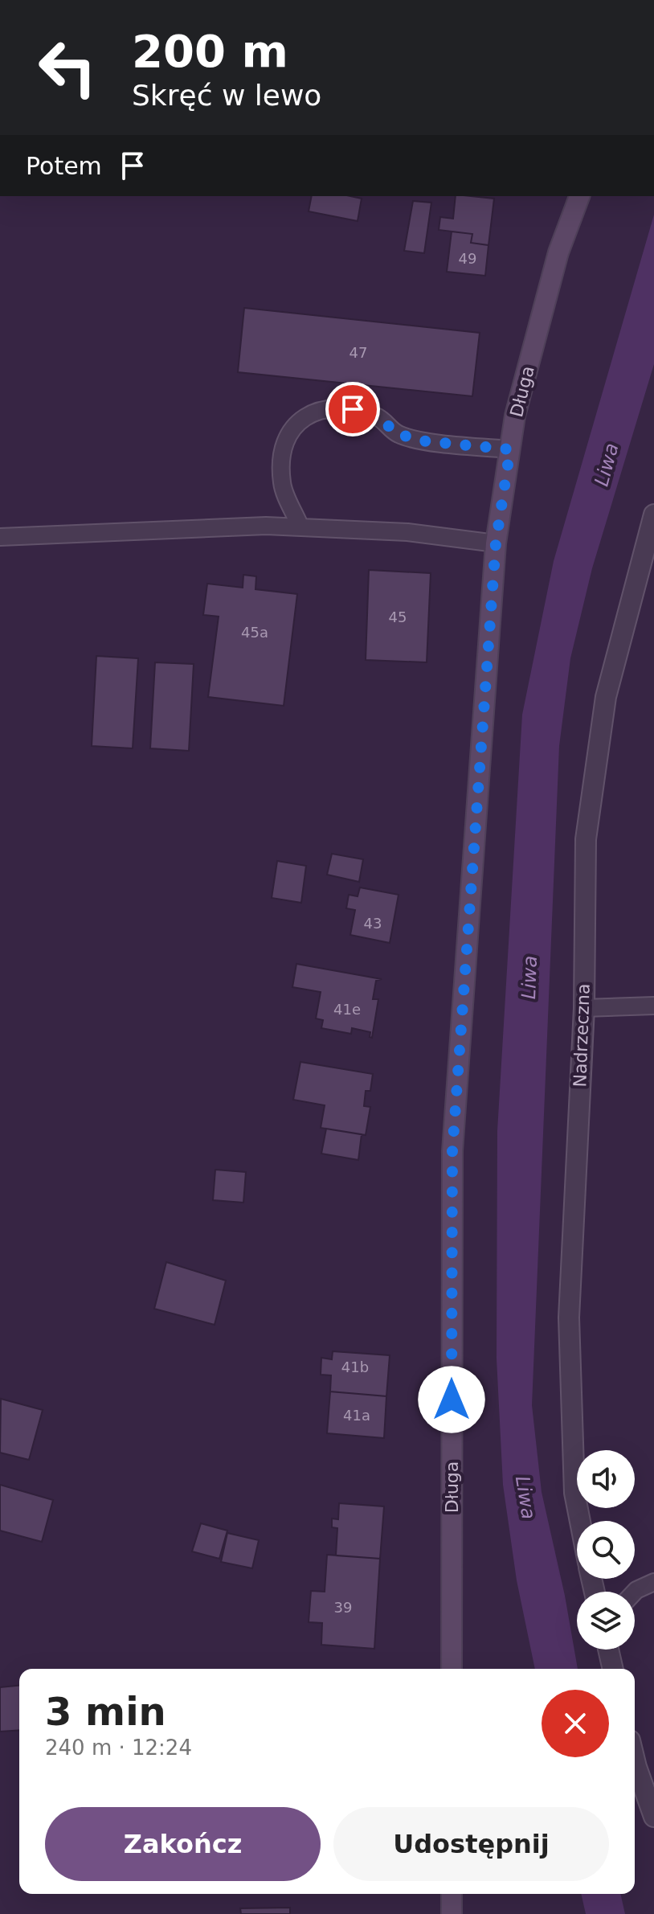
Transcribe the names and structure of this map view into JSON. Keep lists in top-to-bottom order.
{
  "streets": {
    "street": ["Długa", "Nadrzeczna"]
  },
  "water": ["Liwa"],
  "house_numbers": [
    "49",
    "47",
    "45",
    "45a",
    "43",
    "41e",
    "41b",
    "41a",
    "39"
  ],
  "page": {
    "turn": ["200 m", "Skręć w lewo"],
    "then": "Potem",
    "heading": ["3 min", "240 m · 12:24"],
    "buttons": ["Zakończ", "Udostępnij"]
  }
}
